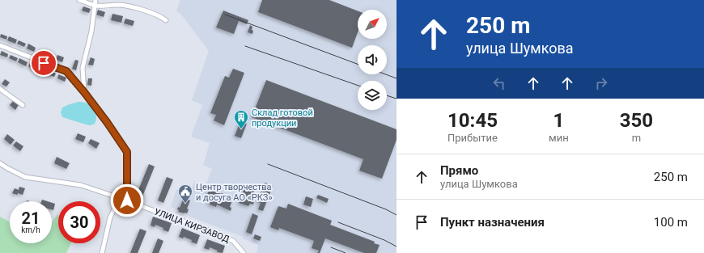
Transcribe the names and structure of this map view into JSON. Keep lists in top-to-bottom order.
{
  "streets": {
    "street": ["УЛИЦА КИРЗАВОД"]
  },
  "places": {
    "building": ["Склад готовой продукции"],
    "public building": ["Центр творчества и досуга АО «РКЗ»"]
  },
  "north": "top right",
  "page": {
    "turn": ["250 m", "улица Шумкова"],
    "eta": [
      "10:45",
      "Прибытие",
      "1",
      "мин",
      "350",
      "m"
    ],
    "list": [
      {
        "name": "Прямо",
        "note": "улица Шумкова",
        "value": "250 m"
      },
      {
        "name": "Пункт назначения",
        "value": "100 m"
      }
    ],
    "speed": "21 km/h",
    "limit": "30"
  }
}
